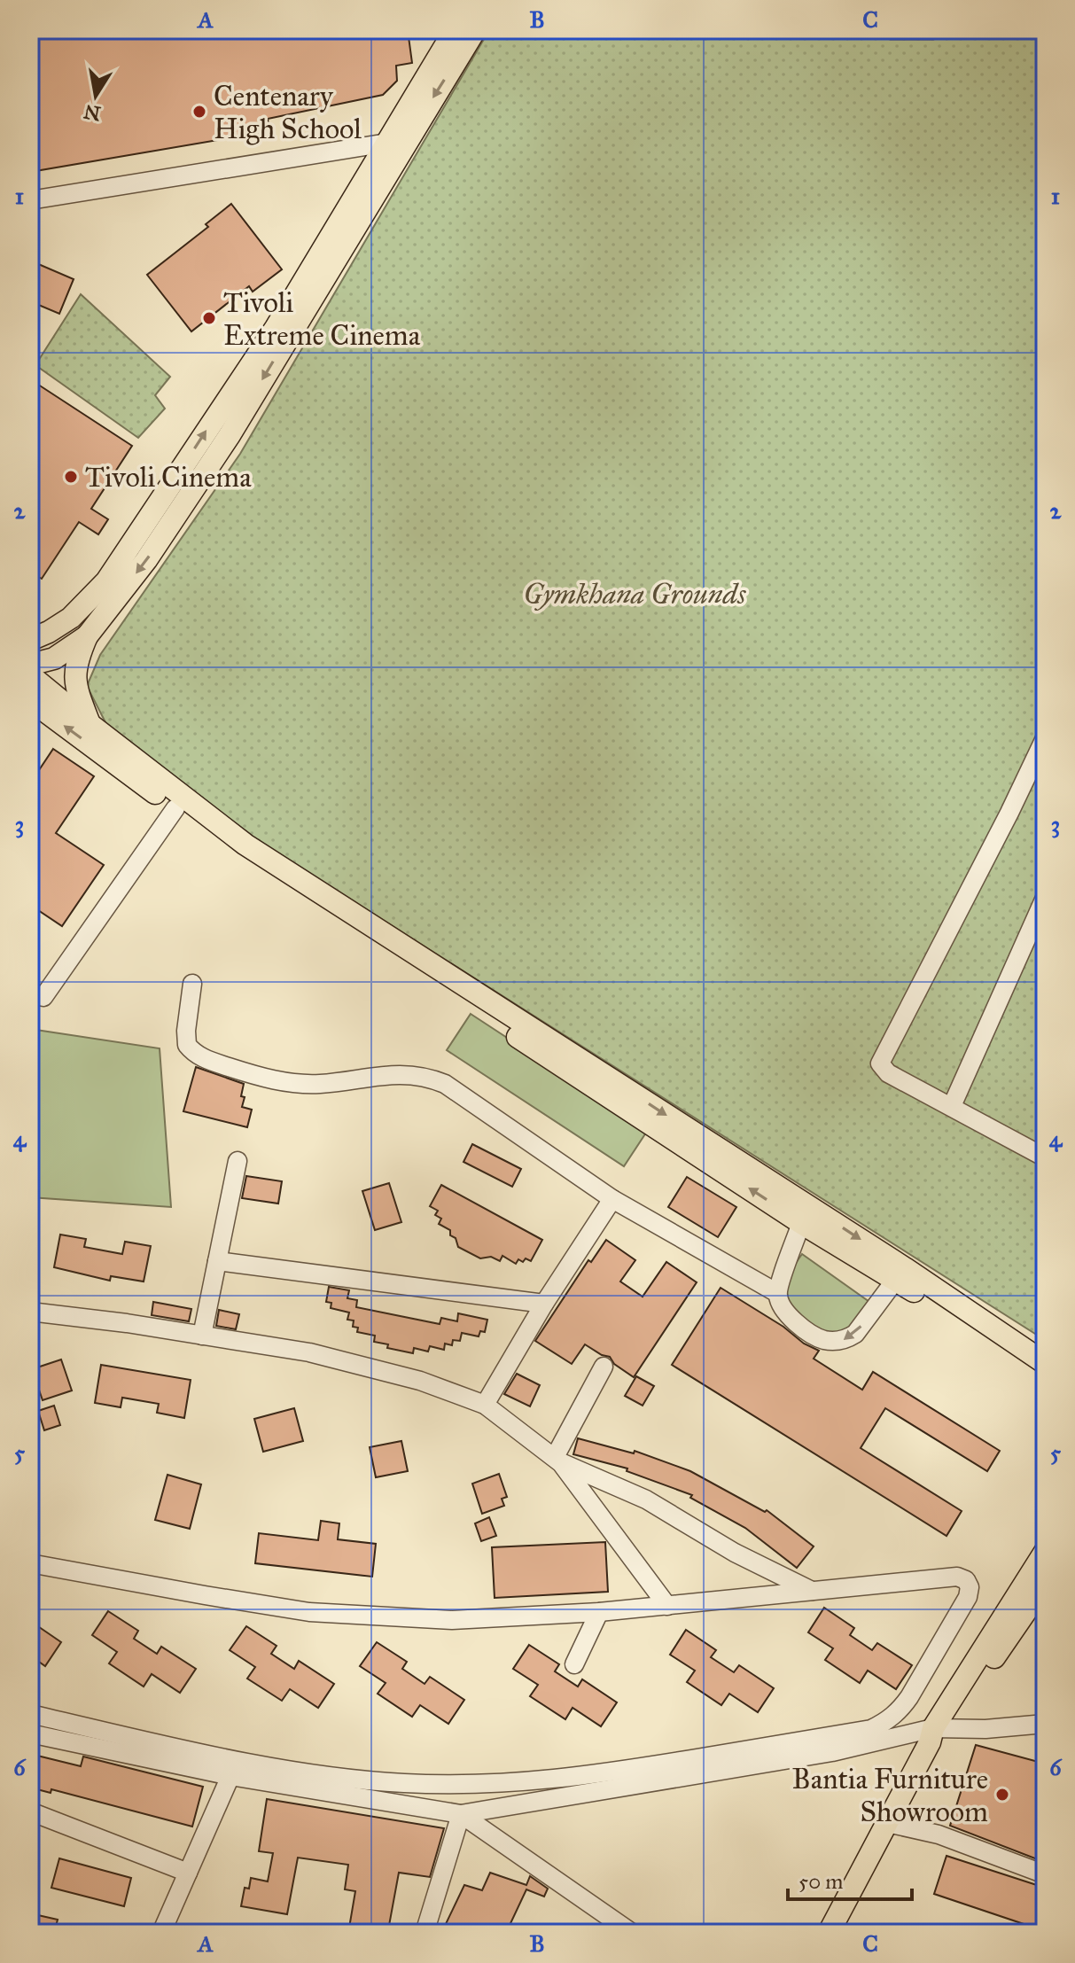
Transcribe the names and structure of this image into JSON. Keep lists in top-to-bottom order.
{
  "parks": ["Gymkhana Grounds"],
  "places": [
    "Centenary High School",
    "Tivoli Extreme Cinema",
    "Tivoli Cinema",
    "Bantia Furniture Showroom"
  ],
  "scale_bar": "50 m",
  "north": "bottom",
  "grid": {
    "columns": ["A", "B", "C"],
    "rows": [
      "1",
      "2",
      "3",
      "4",
      "5",
      "6"
    ]
  }
}
